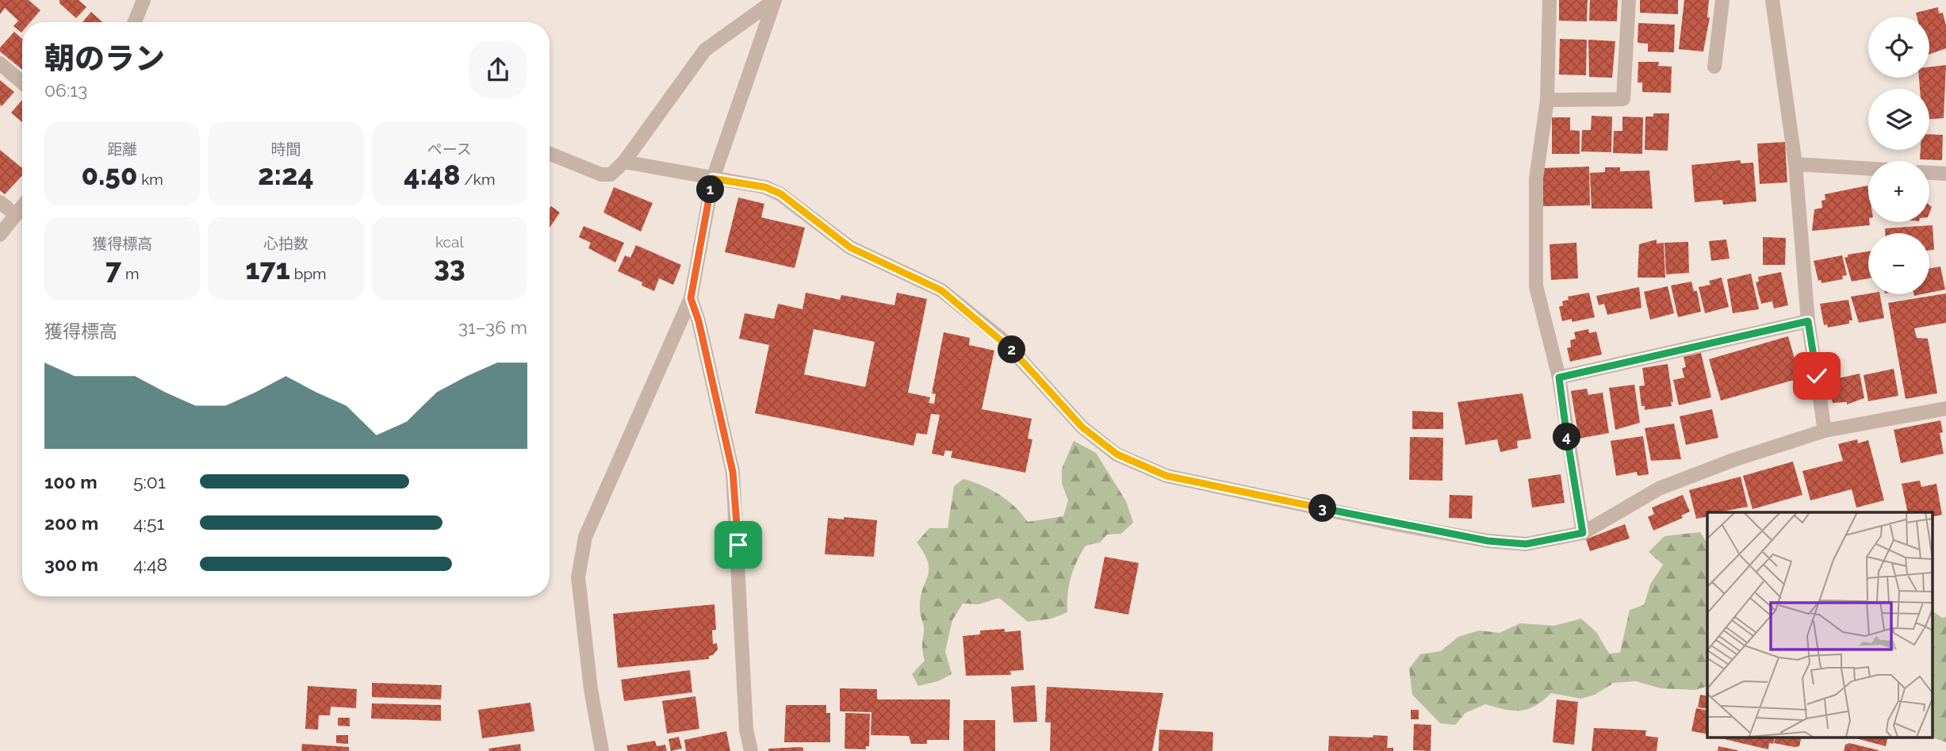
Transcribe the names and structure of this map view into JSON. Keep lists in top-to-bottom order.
{
  "page": {
    "map_buttons": ["+", "−"],
    "heading": ["朝のラン", "06:13"],
    "stats": [
      ["距離", "0.50 km"],
      ["時間", "2:24"],
      ["ペース", "4:48 /km"],
      ["獲得標高", "7 m"],
      ["心拍数", "171 bpm"],
      ["kcal", "33"]
    ],
    "pins": [
      "1",
      "2",
      "4",
      "3"
    ],
    "chart": ["獲得標高", "31–36 m"],
    "list": [
      {
        "name": "100 m",
        "note": "5:01"
      },
      {
        "name": "200 m",
        "note": "4:51"
      },
      {
        "name": "300 m",
        "note": "4:48"
      }
    ]
  }
}
